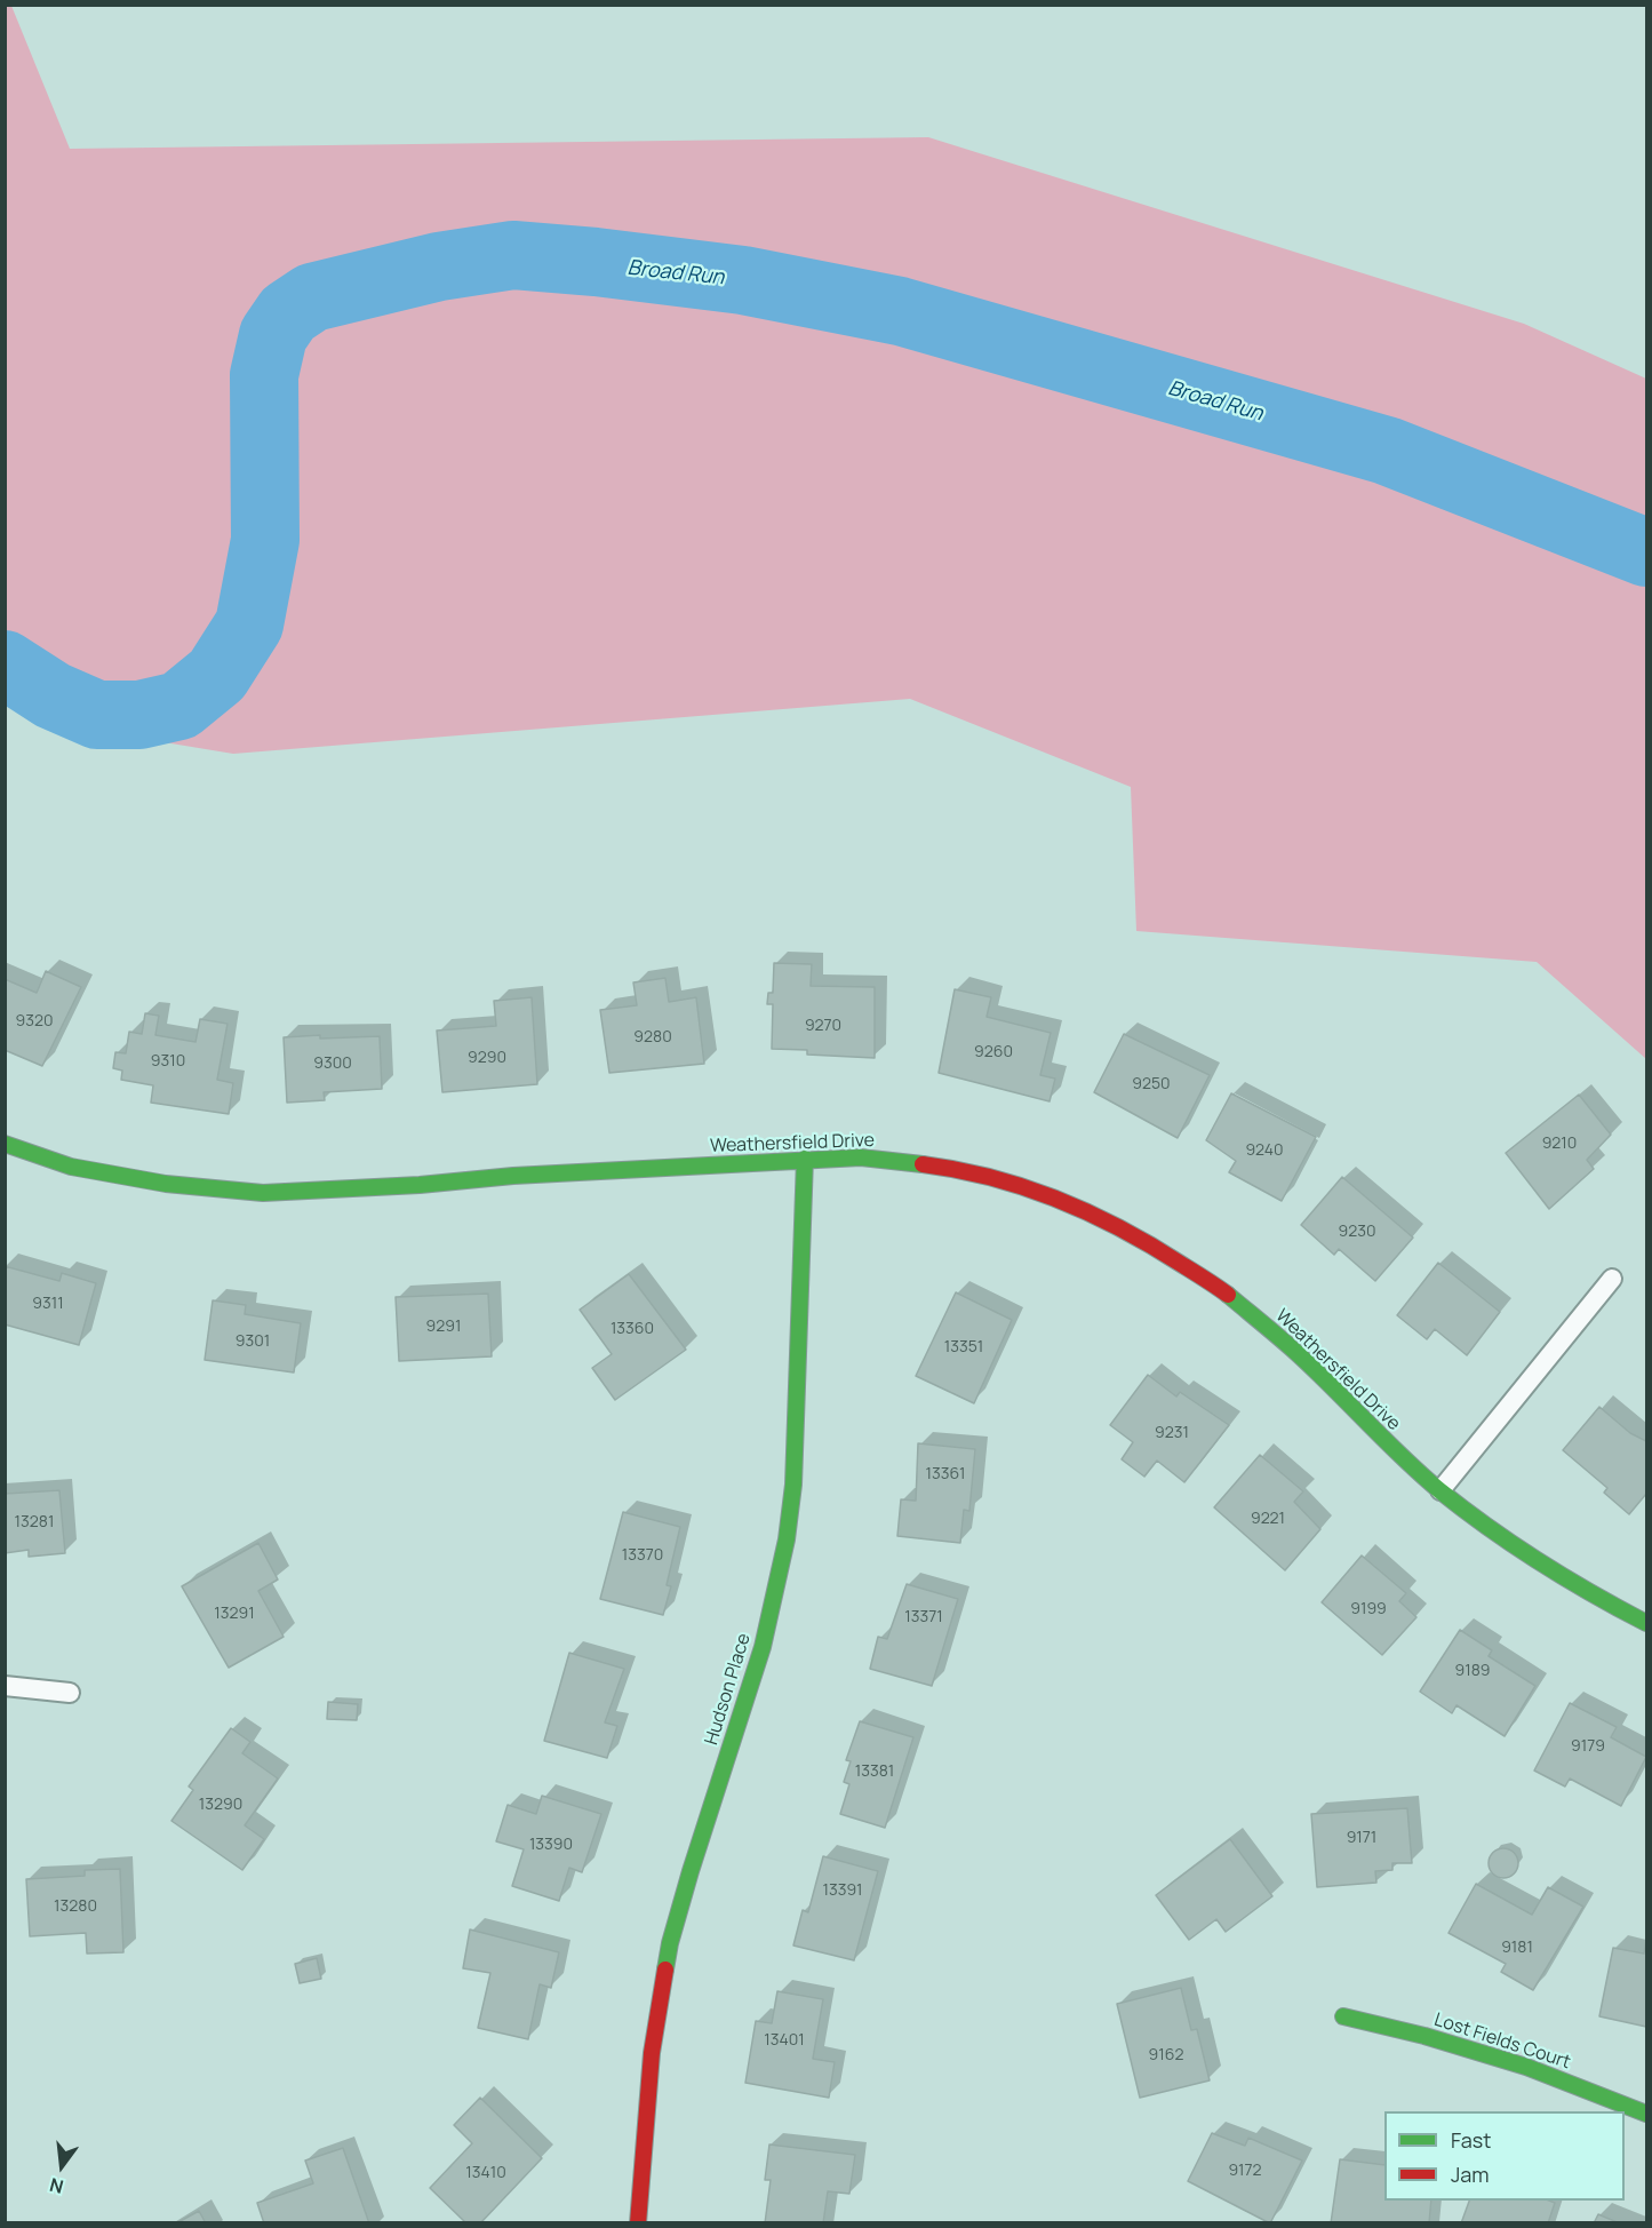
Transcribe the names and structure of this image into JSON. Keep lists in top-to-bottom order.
{
  "streets": {
    "street": ["Weathersfield Drive", "Hudson Place", "Lost Fields Court"]
  },
  "crossings": [
    ["Weathersfield Drive", "Hudson Place"]
  ],
  "water": ["Broad Run"],
  "house_numbers": [
    "9320",
    "9270",
    "9280",
    "9260",
    "9290",
    "9310",
    "9300",
    "9250",
    "9210",
    "9240",
    "9230",
    "9311",
    "9291",
    "13360",
    "9301",
    "13351",
    "9231",
    "13361",
    "9221",
    "13281",
    "13370",
    "9199",
    "13291",
    "13371",
    "9189",
    "9179",
    "13381",
    "13290",
    "9171",
    "13390",
    "13391",
    "13280",
    "9181",
    "13401",
    "9162",
    "9172",
    "13410"
  ],
  "legend": ["Fast", "Jam"],
  "north": "bottom"
}
